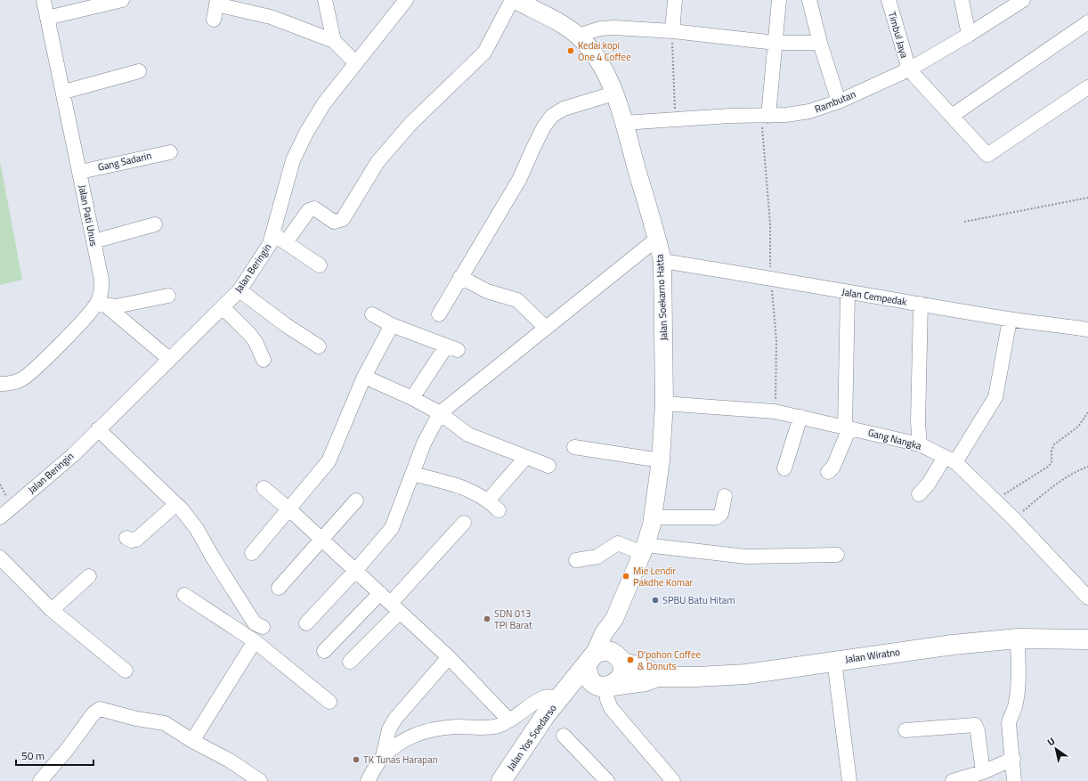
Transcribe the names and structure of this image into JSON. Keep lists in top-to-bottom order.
{
  "streets": {
    "highway": ["Jalan Wiratno", "Jalan Yos Soedarso"],
    "main road": ["Jalan Soekarno Hatta"],
    "street": [
      "Timbul Jaya",
      "Rambutan",
      "Gang Sadarin",
      "Jalan Pati Unus",
      "Jalan Beringin",
      "Jalan Cempedak",
      "Gang Nangka"
    ]
  },
  "crossings": [
    ["Timbul Jaya", "Rambutan"],
    ["Rambutan", "Jalan Soekarno Hatta"],
    ["Gang Sadarin", "Jalan Pati Unus"],
    ["Jalan Cempedak", "Jalan Soekarno Hatta"],
    ["Jalan Soekarno Hatta", "Gang Nangka"],
    ["Jalan Soekarno Hatta", "Jalan Yos Soedarso"],
    ["Jalan Wiratno", "Jalan Yos Soedarso"]
  ],
  "places": [
    "Kedai kopi One 4 Coffee",
    "Mie Lendir Pakdhe Komar",
    "SPBU Batu Hitam",
    "SDN 013 TPI Barat",
    "D'pohon Coffee & Donuts",
    "TK Tunas Harapan"
  ],
  "scale_bar": "50 m",
  "north": "top left"
}
